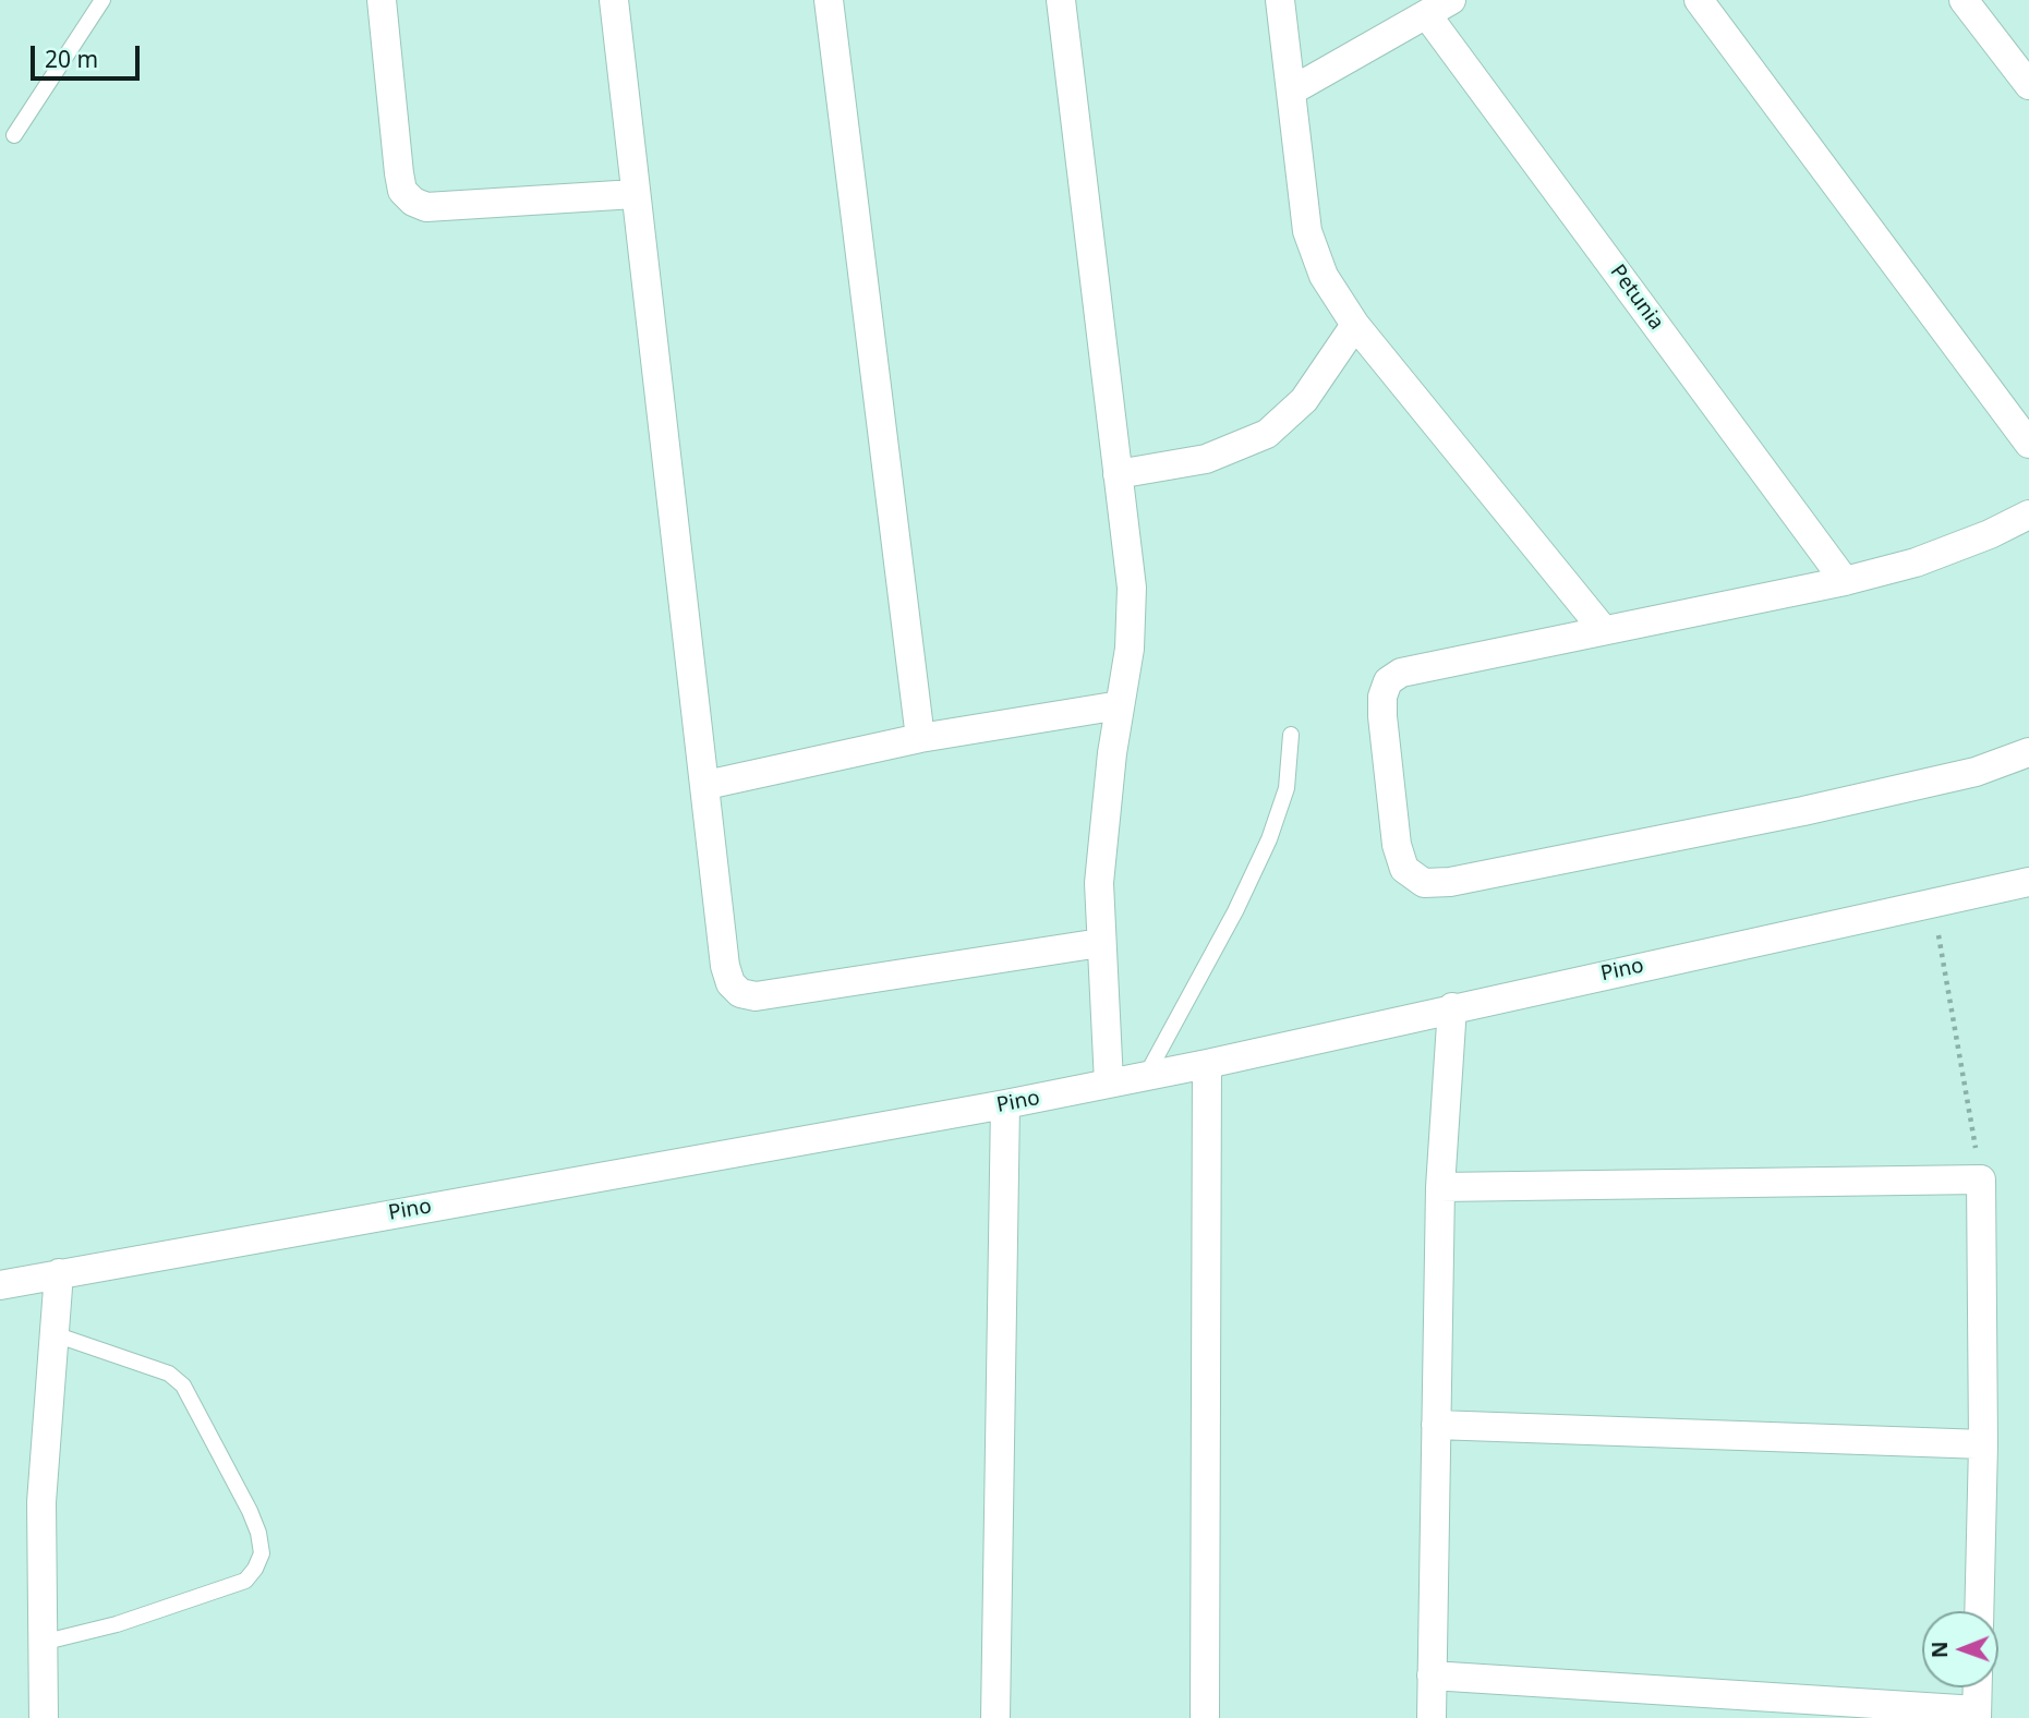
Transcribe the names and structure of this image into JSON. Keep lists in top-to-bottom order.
{
  "streets": {
    "street": ["Petunia", "Pino"]
  },
  "scale_bar": "20 m",
  "north": "left"
}
